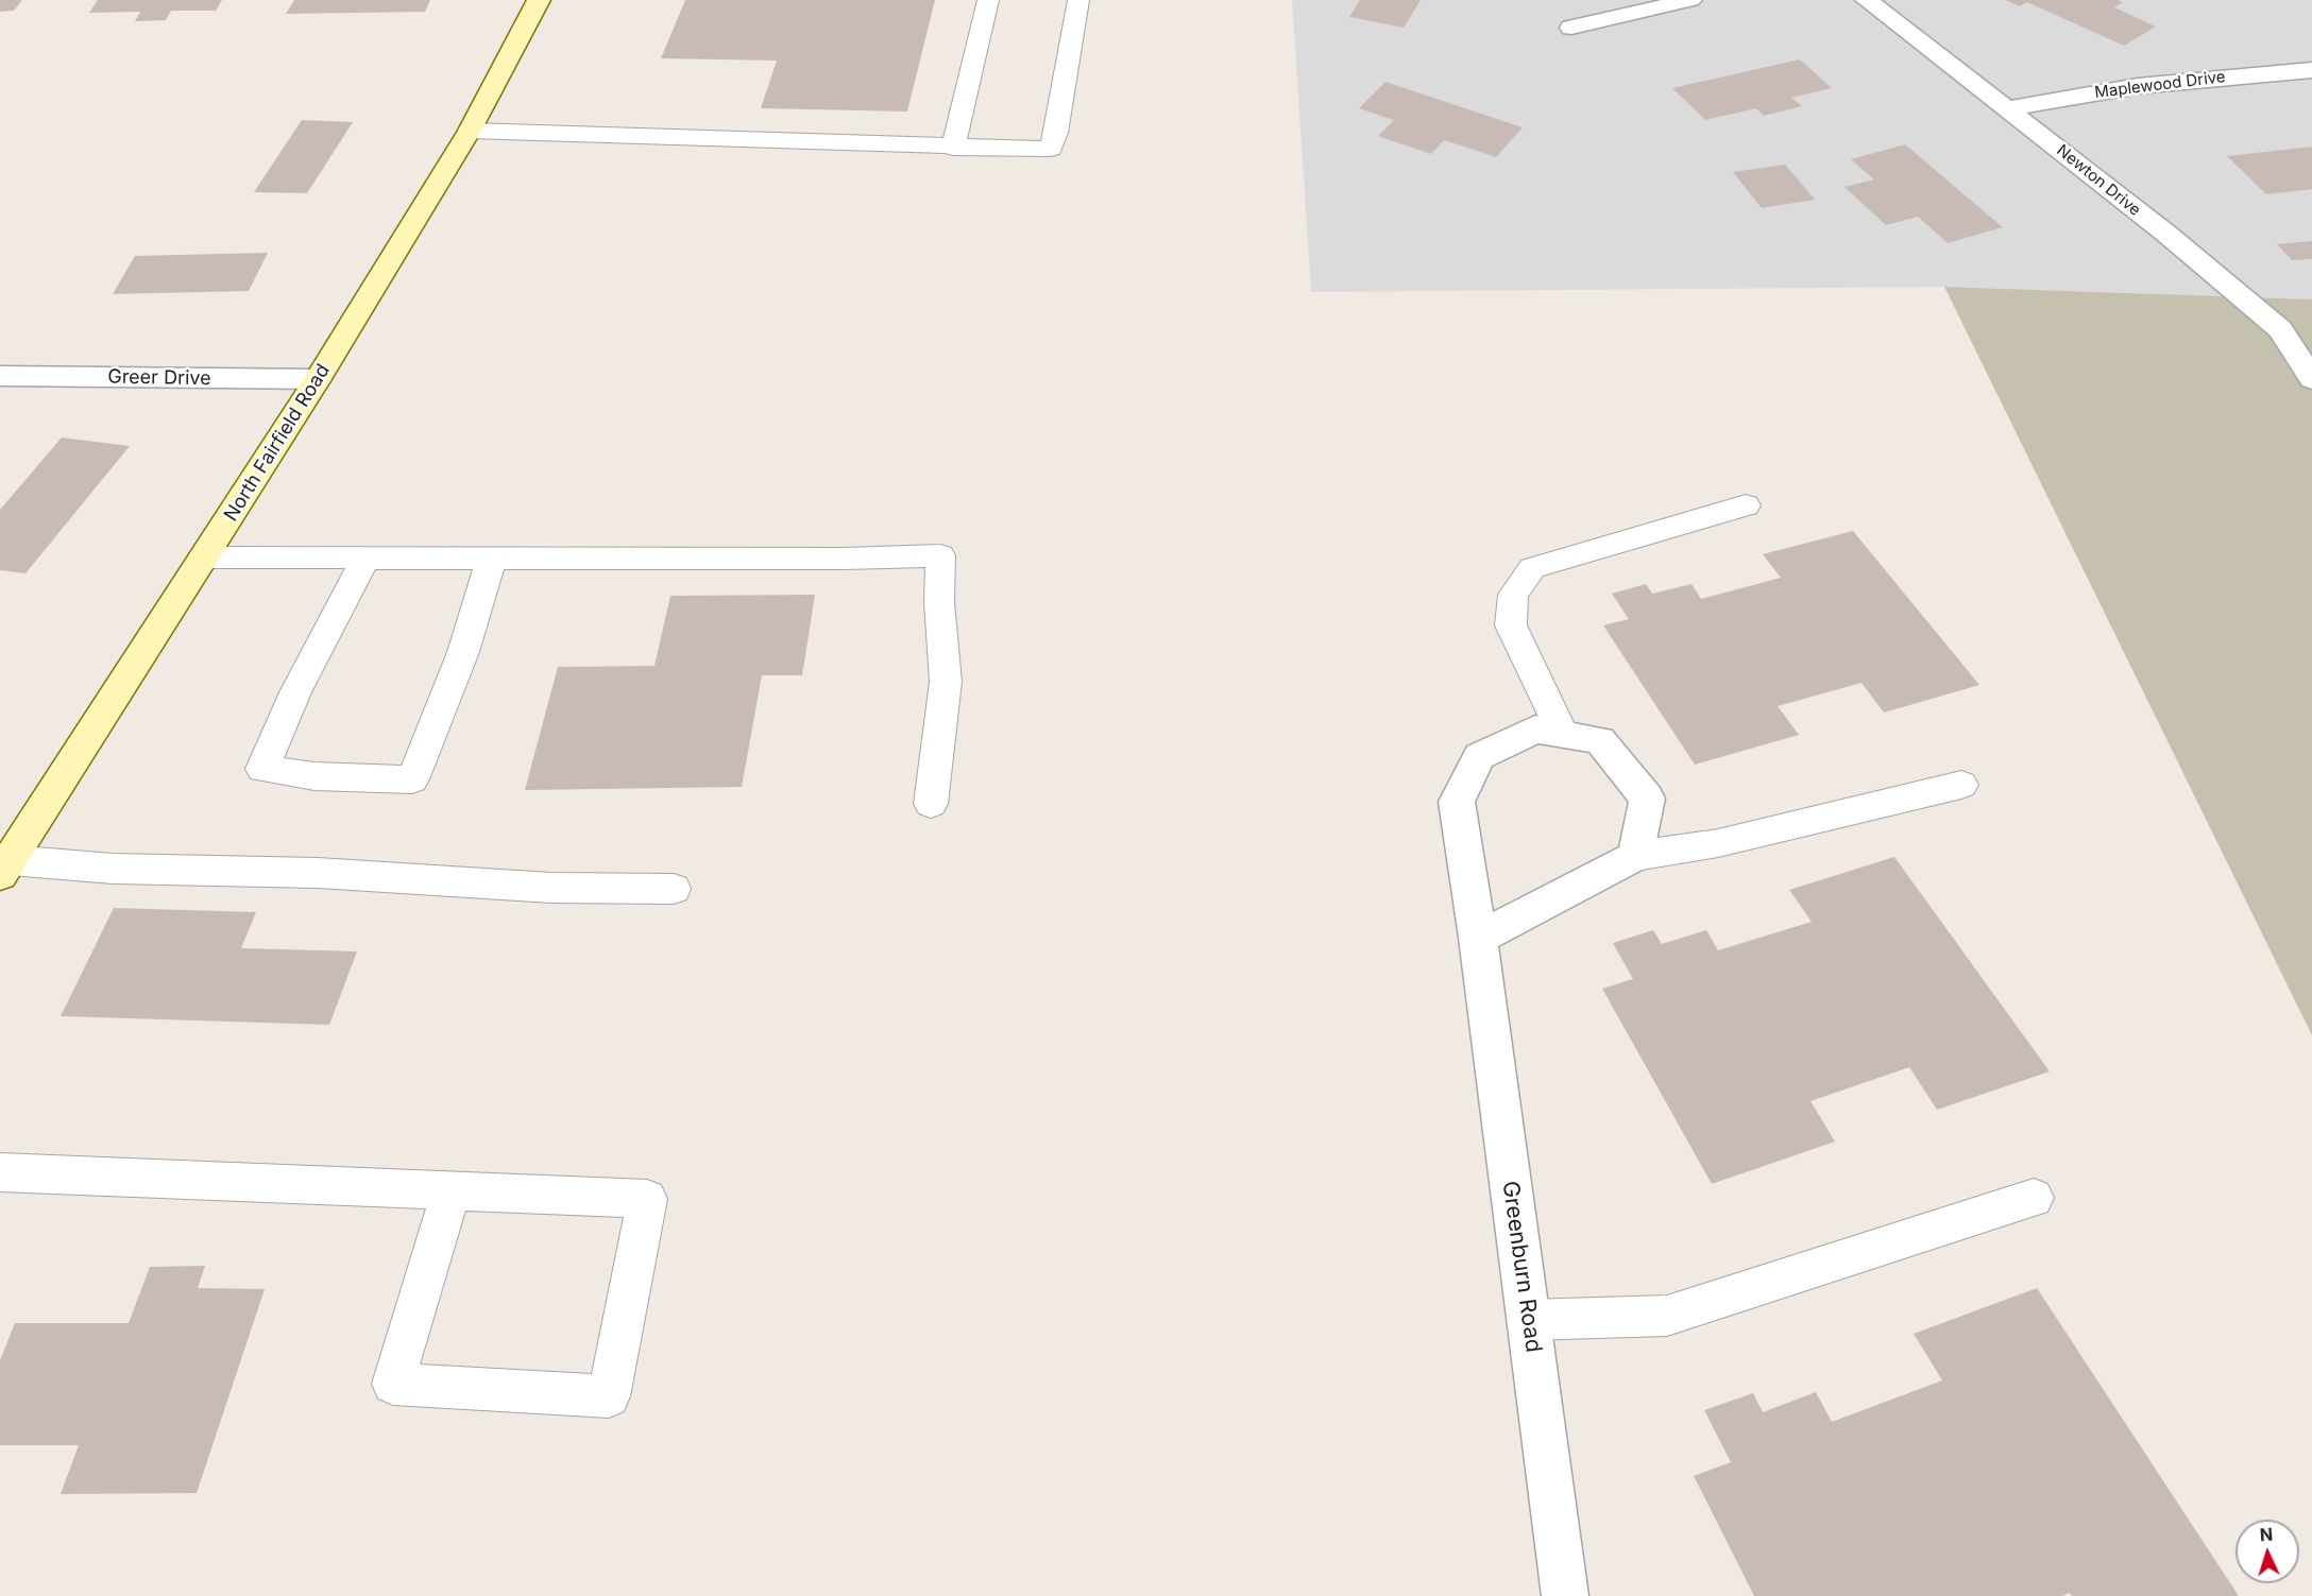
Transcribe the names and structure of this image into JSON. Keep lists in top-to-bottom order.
{
  "streets": {
    "main road": ["North Fairfield Road"],
    "street": [
      "Maplewood Drive",
      "Newton Drive",
      "Greer Drive",
      "Greenburn Road"
    ]
  },
  "crossings": [
    ["Maplewood Drive", "Newton Drive"],
    ["Greer Drive", "North Fairfield Road"]
  ],
  "north": "top"
}
